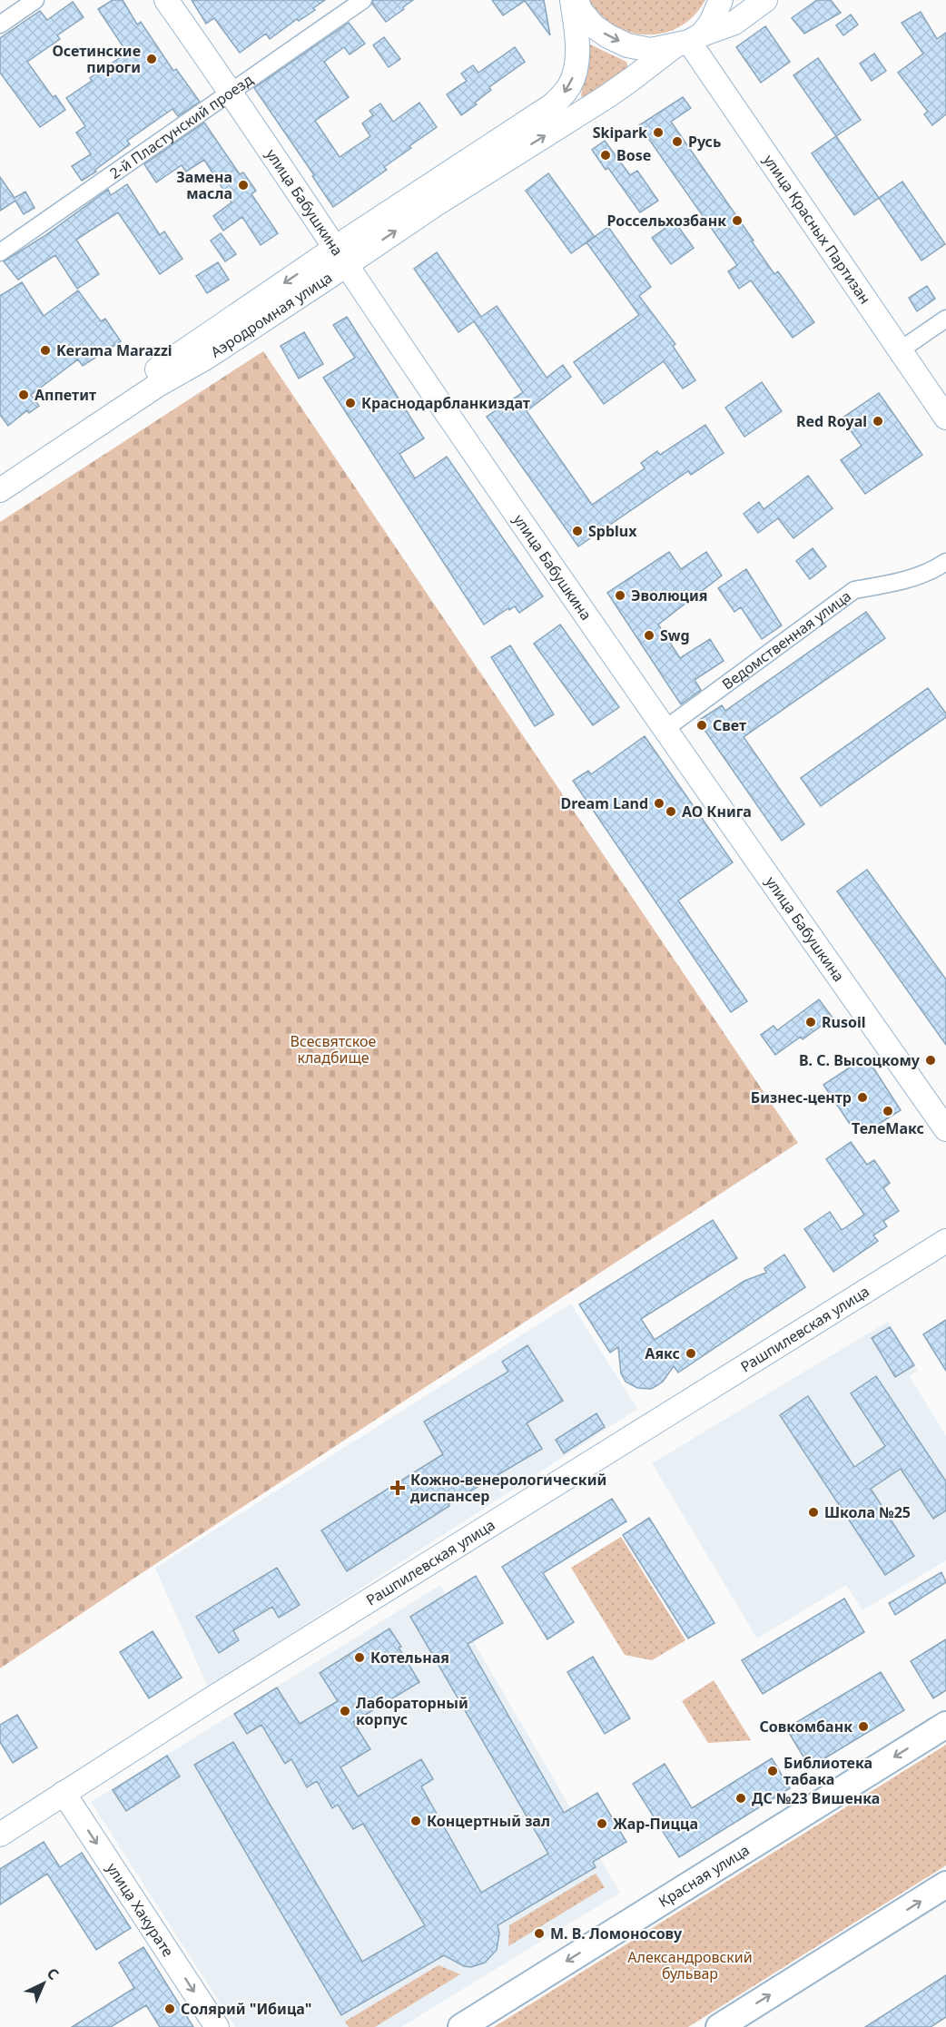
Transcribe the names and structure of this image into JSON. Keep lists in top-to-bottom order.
{
  "streets": {
    "main road": ["Красная улица"],
    "street": [
      "2-й Пластунский проезд",
      "улица Бабушкина",
      "улица Красных Партизан",
      "Аэродромная улица",
      "Ведомственная улица",
      "Рашпилевская улица",
      "улица Хакурате"
    ]
  },
  "crossings": [
    ["2-й Пластунский проезд", "улица Бабушкина"],
    ["улица Бабушкина", "Аэродромная улица"],
    ["улица Бабушкина", "Ведомственная улица"],
    ["улица Красных Партизан", "Аэродромная улица"],
    ["Рашпилевская улица", "улица Хакурате"]
  ],
  "one_way": ["улица Хакурате"],
  "parks": ["Всесвятское кладбище", "Александровский бульвар"],
  "places": {
    "other": [
      "Осетинские пироги",
      "Skipark",
      "Русь",
      "Bose",
      "Замена масла",
      "Россельхозбанк",
      "Kerama Marazzi",
      "Аппетит",
      "Краснодарбланкиздат",
      "Red Royal",
      "Spblux",
      "Эволюция",
      "Swg",
      "Свет",
      "Dream Land",
      "АО Книга",
      "Rusoil",
      "В. С. Высоцкому",
      "Бизнес-центр",
      "ТелеМакс",
      "Аякс",
      "Школа №25",
      "Котельная",
      "Лабораторный корпус",
      "Совкомбанк",
      "Библиотека табака",
      "ДС №23 Вишенка",
      "Концертный зал",
      "Жар-Пицца",
      "М. В. Ломоносову",
      "Солярий \"Ибица\""
    ],
    "health": ["Кожно-венерологический диспансер"]
  },
  "north": "top right"
}
